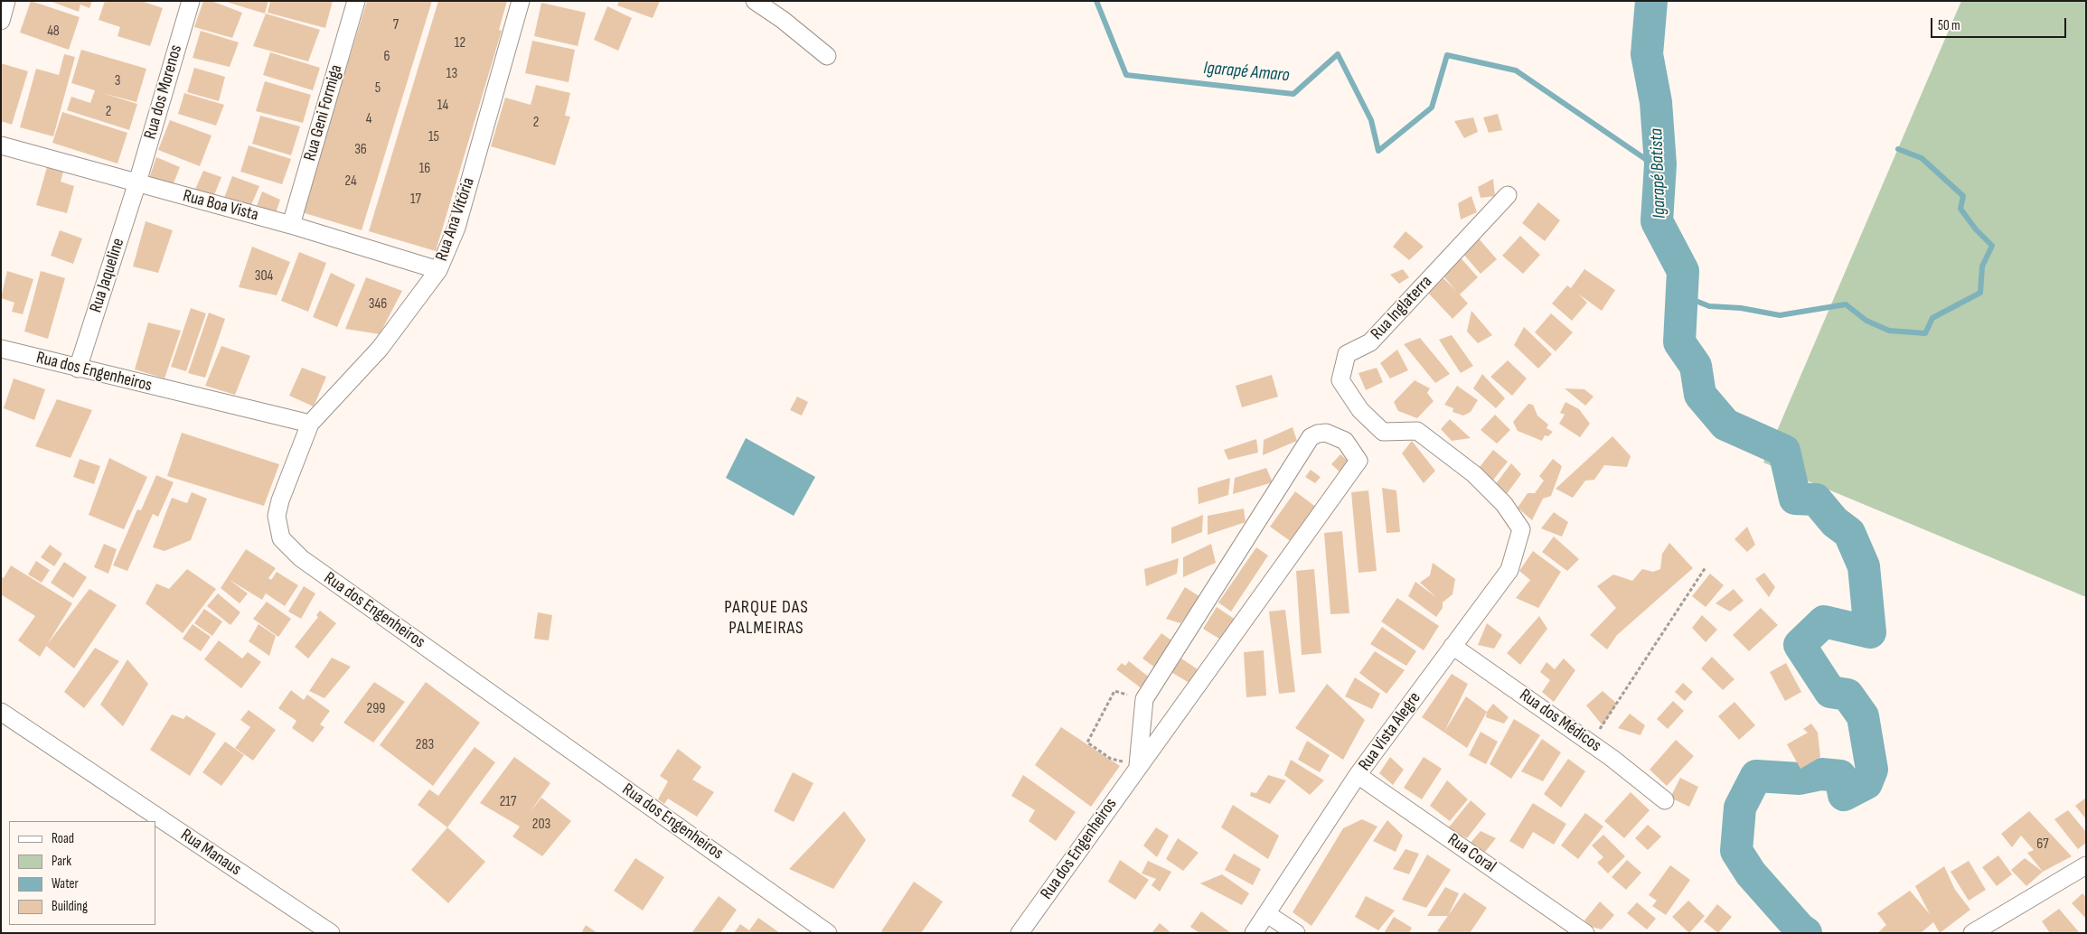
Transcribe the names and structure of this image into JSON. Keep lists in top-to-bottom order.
{
  "streets": {
    "street": [
      "Rua dos Morenos",
      "Rua Geni Formiga",
      "Rua Boa Vista",
      "Rua Ana Vitória",
      "Rua Jaqueline",
      "Rua Inglaterra",
      "Rua dos Engenheiros",
      "Rua dos Médicos",
      "Rua Vista Alegre",
      "Rua Manaus",
      "Rua Coral"
    ]
  },
  "crossings": [
    ["Rua dos Morenos", "Rua Boa Vista"],
    ["Rua dos Morenos", "Rua Jaqueline"],
    ["Rua Geni Formiga", "Rua Boa Vista"],
    ["Rua Boa Vista", "Rua Ana Vitória"],
    ["Rua Boa Vista", "Rua Jaqueline"],
    ["Rua Ana Vitória", "Rua dos Engenheiros"],
    ["Rua Jaqueline", "Rua dos Engenheiros"],
    ["Rua Inglaterra", "Rua Vista Alegre"],
    ["Rua dos Médicos", "Rua Vista Alegre"],
    ["Rua Vista Alegre", "Rua Coral"]
  ],
  "districts": ["PARQUE DAS PALMEIRAS"],
  "water": ["Igarapé Amaro", "Igarapé Batista"],
  "house_numbers": [
    "7",
    "48",
    "12",
    "6",
    "13",
    "3",
    "5",
    "14",
    "2",
    "4",
    "2",
    "15",
    "36",
    "16",
    "24",
    "17",
    "304",
    "346",
    "299",
    "283",
    "217",
    "203",
    "67"
  ],
  "legend": [
    "Road",
    "Park",
    "Water",
    "Building"
  ],
  "scale_bar": "50 m"
}
